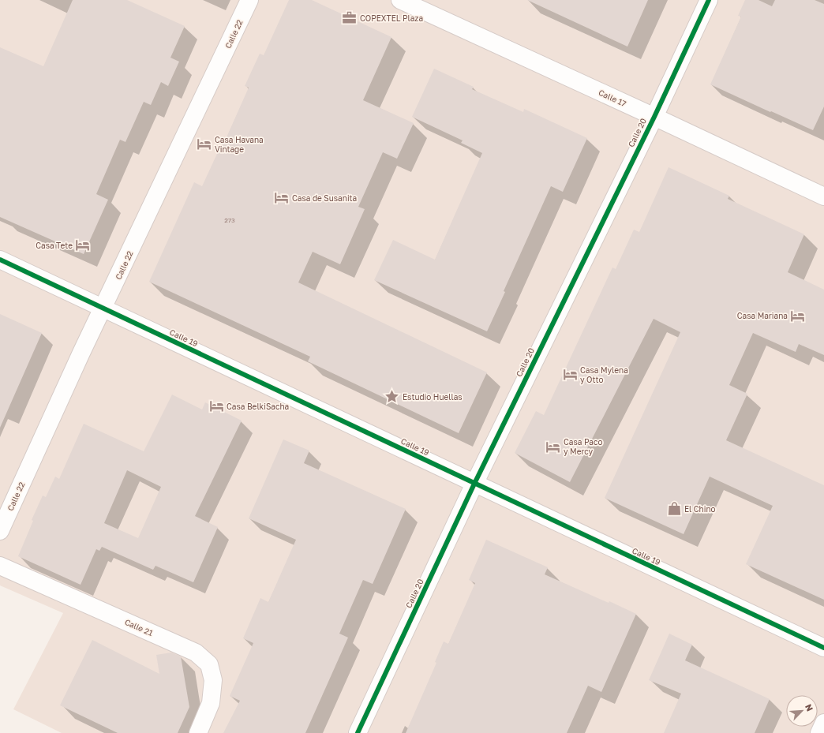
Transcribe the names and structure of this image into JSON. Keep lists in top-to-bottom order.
{
  "streets": {
    "street": [
      "Calle 22",
      "Calle 17",
      "Calle 20",
      "Calle 19",
      "Calle 21"
    ]
  },
  "crossings": [
    ["Calle 22", "Calle 19"],
    ["Calle 17", "Calle 20"],
    ["Calle 20", "Calle 19"]
  ],
  "places": {
    "office": ["COPEXTEL Plaza"],
    "hotel": [
      "Casa Havana Vintage",
      "Casa de Susanita",
      "Casa Tete",
      "Casa Mariana",
      "Casa Mylena y Otto",
      "Casa BelkiSacha",
      "Casa Paco y Mercy"
    ],
    "place": ["Estudio Huellas"],
    "shop": ["El Chino"]
  },
  "house_numbers": ["273"],
  "north": "top right"
}
